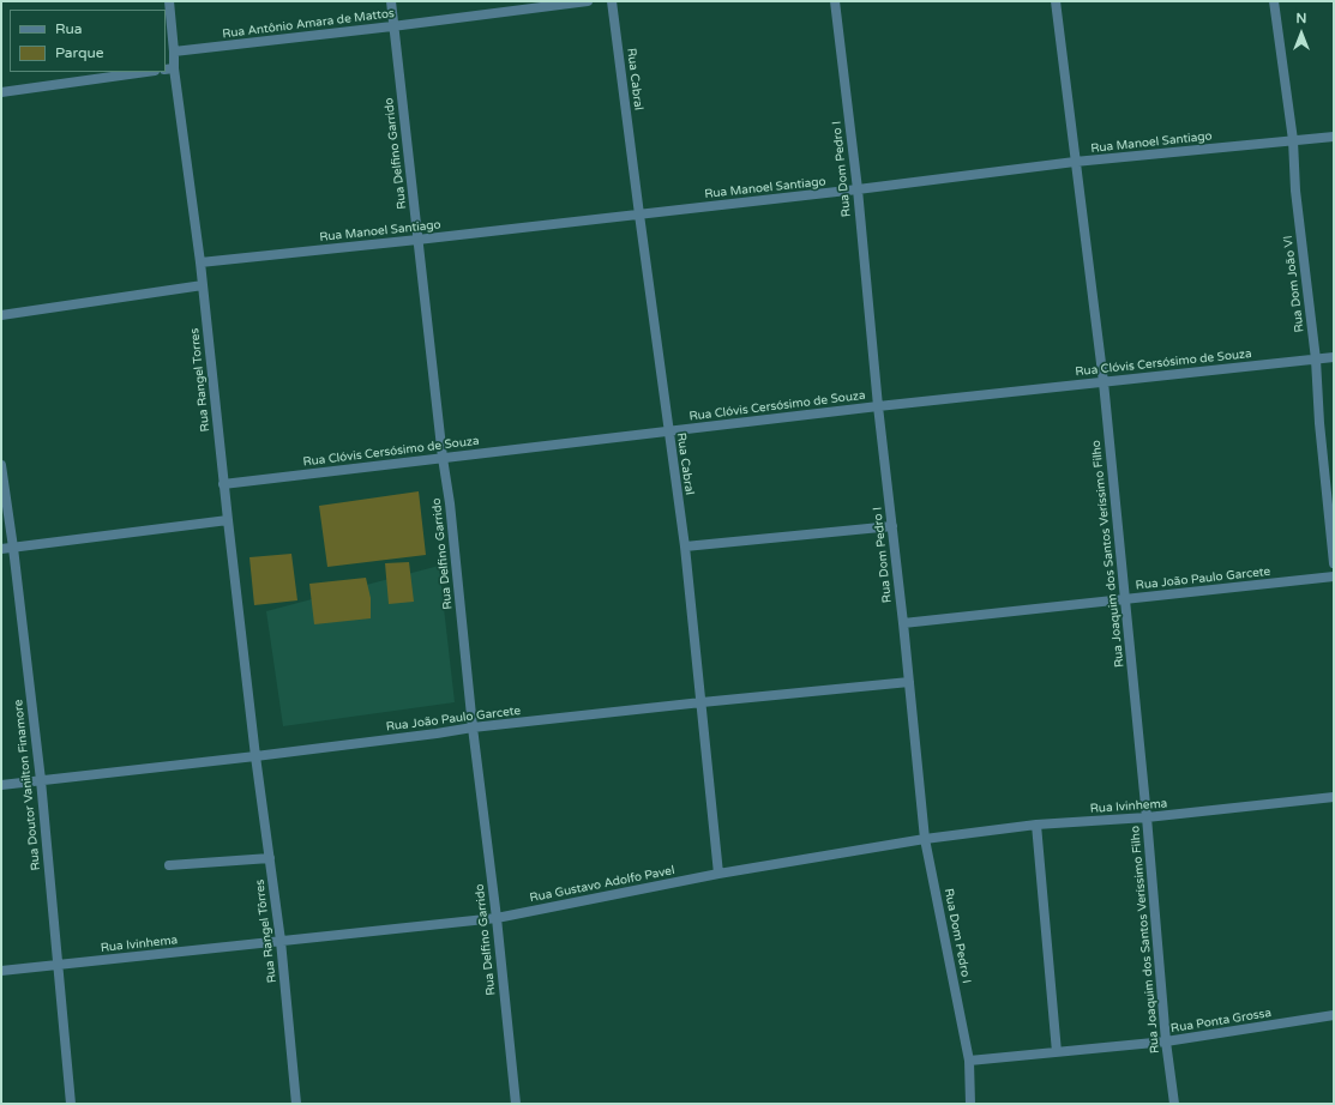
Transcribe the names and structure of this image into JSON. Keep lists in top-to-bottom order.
{
  "streets": {
    "street": [
      "Rua Antônio Amara de Mattos",
      "Rua Cabral",
      "Rua Manoel Santiago",
      "Rua Delfino Garrido",
      "Rua Dom Pedro I",
      "Rua Dom João VI",
      "Rua Clóvis Cersósimo de Souza",
      "Rua Rangel Torres",
      "Rua Joaquim dos Santos Veríssimo Filho",
      "Rua João Paulo Garcete",
      "Rua Doutor Vanilton Finamore",
      "Rua Ivinhema",
      "Rua Gustavo Adolfo Pavel",
      "Rua Rangel Tôrres",
      "Rua Ponta Grossa"
    ]
  },
  "crossings": [
    ["Rua Antônio Amara de Mattos", "Rua Delfino Garrido"],
    ["Rua Antônio Amara de Mattos", "Rua Rangel Torres"],
    ["Rua Cabral", "Rua Manoel Santiago"],
    ["Rua Cabral", "Rua Clóvis Cersósimo de Souza"],
    ["Rua Cabral", "Rua João Paulo Garcete"],
    ["Rua Cabral", "Rua Gustavo Adolfo Pavel"],
    ["Rua Manoel Santiago", "Rua Delfino Garrido"],
    ["Rua Manoel Santiago", "Rua Dom Pedro I"],
    ["Rua Manoel Santiago", "Rua Dom João VI"],
    ["Rua Manoel Santiago", "Rua Rangel Torres"],
    ["Rua Manoel Santiago", "Rua Joaquim dos Santos Veríssimo Filho"],
    ["Rua Delfino Garrido", "Rua Clóvis Cersósimo de Souza"],
    ["Rua Delfino Garrido", "Rua João Paulo Garcete"],
    ["Rua Delfino Garrido", "Rua Gustavo Adolfo Pavel"],
    ["Rua Dom Pedro I", "Rua Clóvis Cersósimo de Souza"],
    ["Rua Dom Pedro I", "Rua João Paulo Garcete"],
    ["Rua Dom Pedro I", "Rua Ivinhema"],
    ["Rua Dom Pedro I", "Rua Gustavo Adolfo Pavel"],
    ["Rua Dom Pedro I", "Rua Ponta Grossa"],
    ["Rua Dom João VI", "Rua Clóvis Cersósimo de Souza"],
    ["Rua Clóvis Cersósimo de Souza", "Rua Rangel Torres"],
    ["Rua Clóvis Cersósimo de Souza", "Rua Joaquim dos Santos Veríssimo Filho"],
    ["Rua Rangel Torres", "Rua João Paulo Garcete"],
    ["Rua Rangel Torres", "Rua Rangel Tôrres"],
    ["Rua Joaquim dos Santos Veríssimo Filho", "Rua João Paulo Garcete"],
    ["Rua Joaquim dos Santos Veríssimo Filho", "Rua Ivinhema"],
    ["Rua Joaquim dos Santos Veríssimo Filho", "Rua Ponta Grossa"],
    ["Rua João Paulo Garcete", "Rua Doutor Vanilton Finamore"],
    ["Rua João Paulo Garcete", "Rua Rangel Tôrres"],
    ["Rua Doutor Vanilton Finamore", "Rua Ivinhema"],
    ["Rua Ivinhema", "Rua Gustavo Adolfo Pavel"],
    ["Rua Ivinhema", "Rua Rangel Tôrres"],
    ["Rua Gustavo Adolfo Pavel", "Rua Rangel Tôrres"]
  ],
  "legend": ["Rua", "Parque"],
  "north": "top"
}
